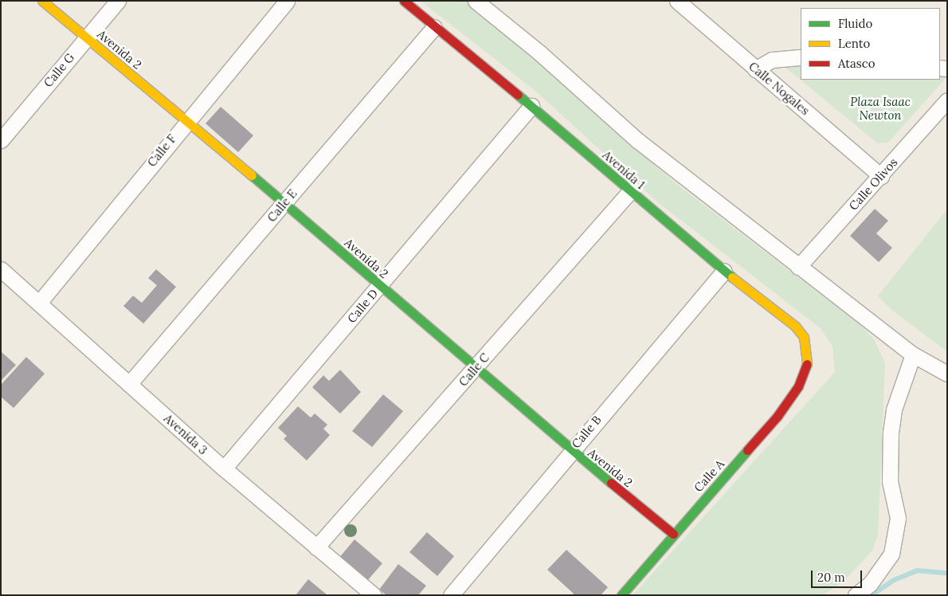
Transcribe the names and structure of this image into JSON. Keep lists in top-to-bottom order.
{
  "streets": {
    "street": [
      "Avenida 2",
      "Calle G",
      "Calle Nogales",
      "Calle F",
      "Avenida 1",
      "Calle Olivos",
      "Calle E",
      "Calle D",
      "Calle C",
      "Calle B",
      "Avenida 3",
      "Calle A"
    ]
  },
  "crossings": [
    ["Avenida 2", "Calle G"],
    ["Avenida 2", "Calle F"],
    ["Avenida 2", "Calle E"],
    ["Avenida 2", "Calle D"],
    ["Avenida 2", "Calle C"],
    ["Avenida 2", "Calle B"],
    ["Avenida 2", "Calle A"],
    ["Calle Nogales", "Calle Olivos"],
    ["Calle F", "Avenida 3"],
    ["Avenida 1", "Calle E"],
    ["Avenida 1", "Calle D"],
    ["Avenida 1", "Calle C"],
    ["Avenida 1", "Calle B"],
    ["Avenida 1", "Calle A"],
    ["Calle E", "Avenida 3"],
    ["Calle D", "Avenida 3"],
    ["Calle C", "Avenida 3"]
  ],
  "parks": ["Plaza Isaac Newton"],
  "legend": ["Fluido", "Lento", "Atasco"],
  "scale_bar": "20 m"
}
